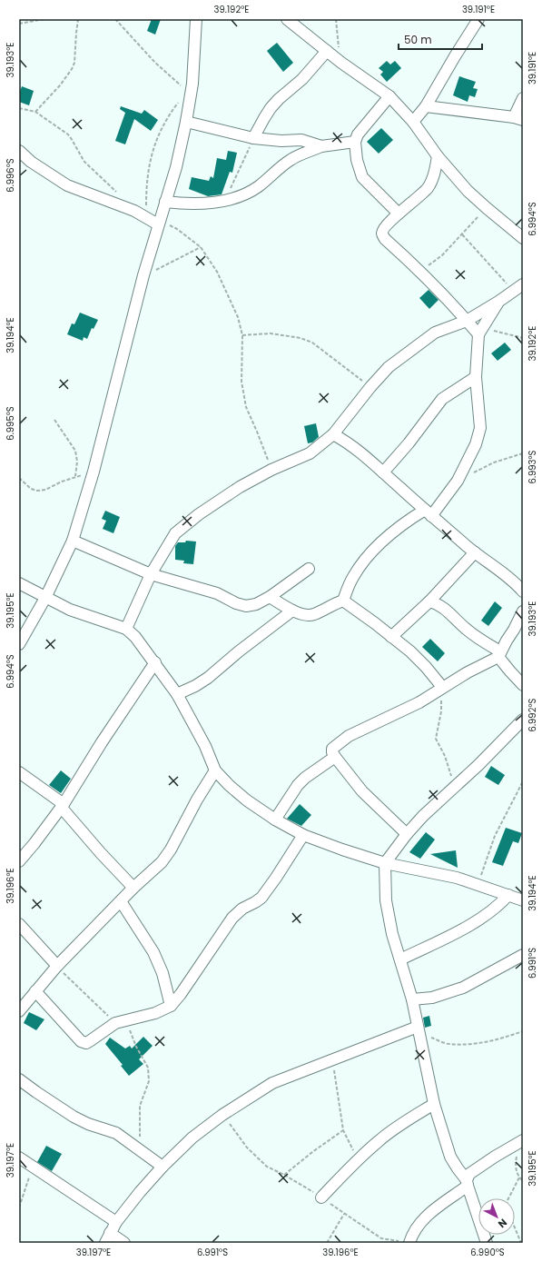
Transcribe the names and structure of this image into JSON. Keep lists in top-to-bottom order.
{
  "scale_bar": "50 m",
  "north": "bottom right",
  "coordinates": [
    "39.192°E",
    "39.191°E",
    "39.193°E",
    "6.996°S",
    "6.994°S",
    "39.194°E",
    "6.995°S",
    "6.993°S",
    "39.195°E",
    "6.992°S",
    "39.196°E",
    "6.991°S",
    "39.197°E",
    "6.990°S"
  ]
}
